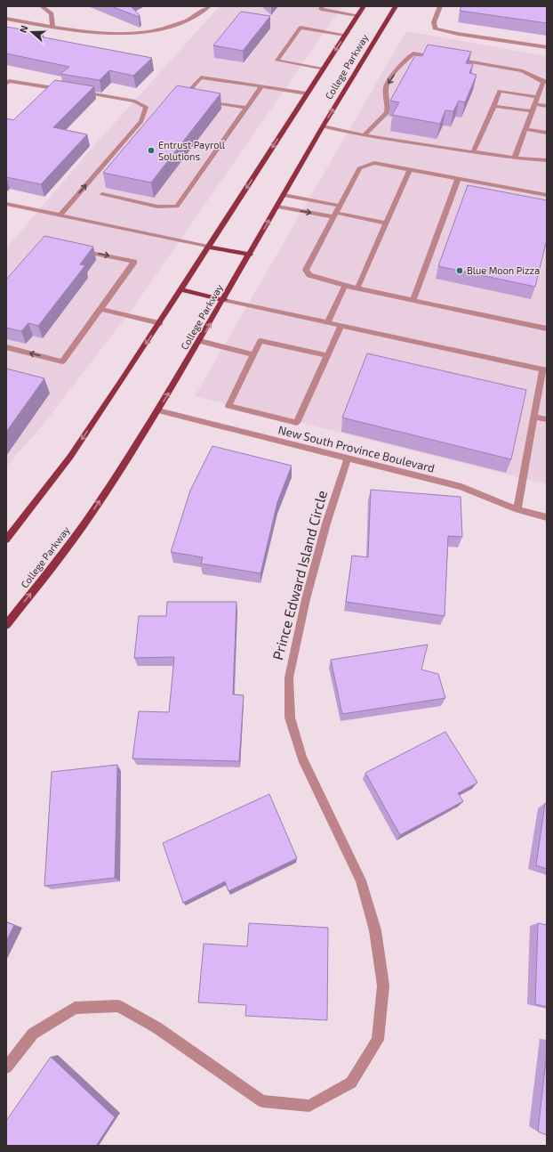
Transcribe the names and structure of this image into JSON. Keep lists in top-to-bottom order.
{
  "streets": {
    "main road": ["College Parkway"],
    "street": ["New South Province Boulevard", "Prince Edward Island Circle"]
  },
  "crossings": [
    ["College Parkway", "New South Province Boulevard"],
    ["New South Province Boulevard", "Prince Edward Island Circle"]
  ],
  "places": ["Entrust Payroll Solutions", "Blue Moon Pizza"],
  "north": "left"
}
